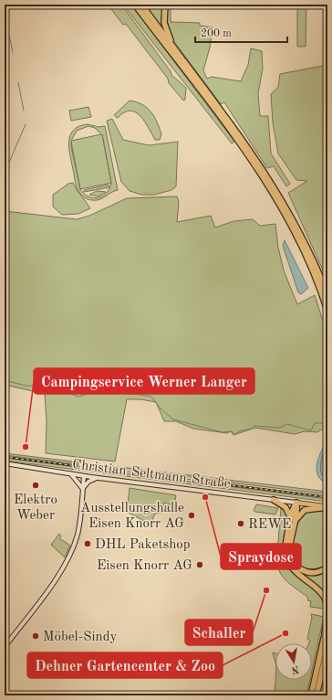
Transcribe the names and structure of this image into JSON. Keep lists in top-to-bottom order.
{
  "streets": {
    "main road": ["Christian-Seltmann-Straße"]
  },
  "places": [
    "Campingservice Werner Langer",
    "Elektro Weber",
    "Spraydose",
    "Ausstellungshalle Eisen Knorr AG",
    "REWE",
    "DHL Paketshop",
    "Eisen Knorr AG",
    "Schaller",
    "Dehner Gartencenter & Zoo",
    "Möbel-Sindy"
  ],
  "scale_bar": "200 m",
  "north": "bottom"
}
